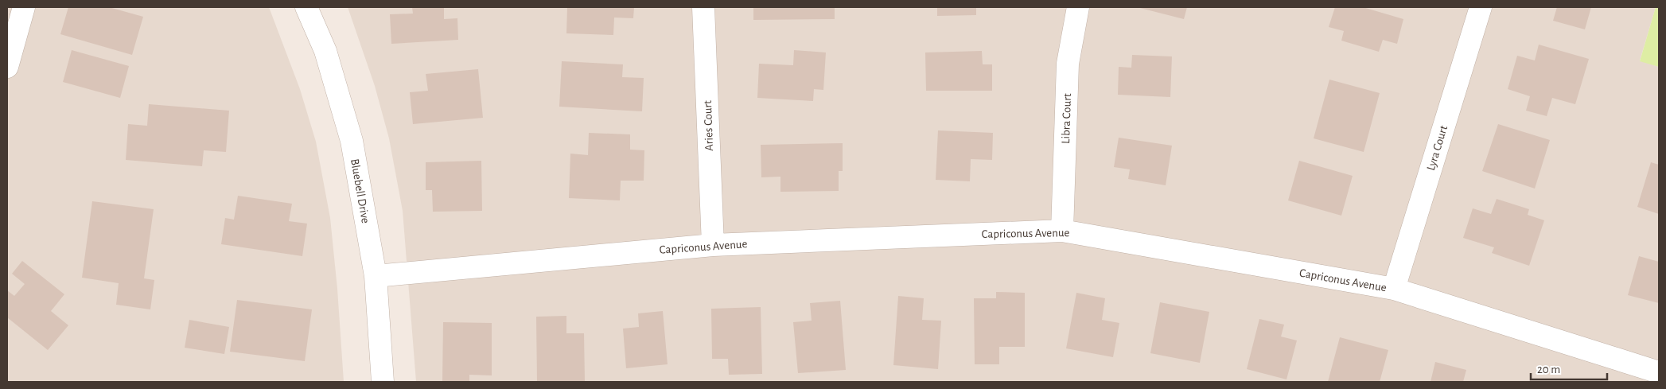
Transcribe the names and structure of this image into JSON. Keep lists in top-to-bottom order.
{
  "streets": {
    "street": [
      "Libra Court",
      "Aries Court",
      "Lyra Court",
      "Bluebell Drive",
      "Capriconus Avenue"
    ]
  },
  "crossings": [
    ["Libra Court", "Capriconus Avenue"],
    ["Aries Court", "Capriconus Avenue"],
    ["Lyra Court", "Capriconus Avenue"],
    ["Bluebell Drive", "Capriconus Avenue"]
  ],
  "scale_bar": "20 m"
}
